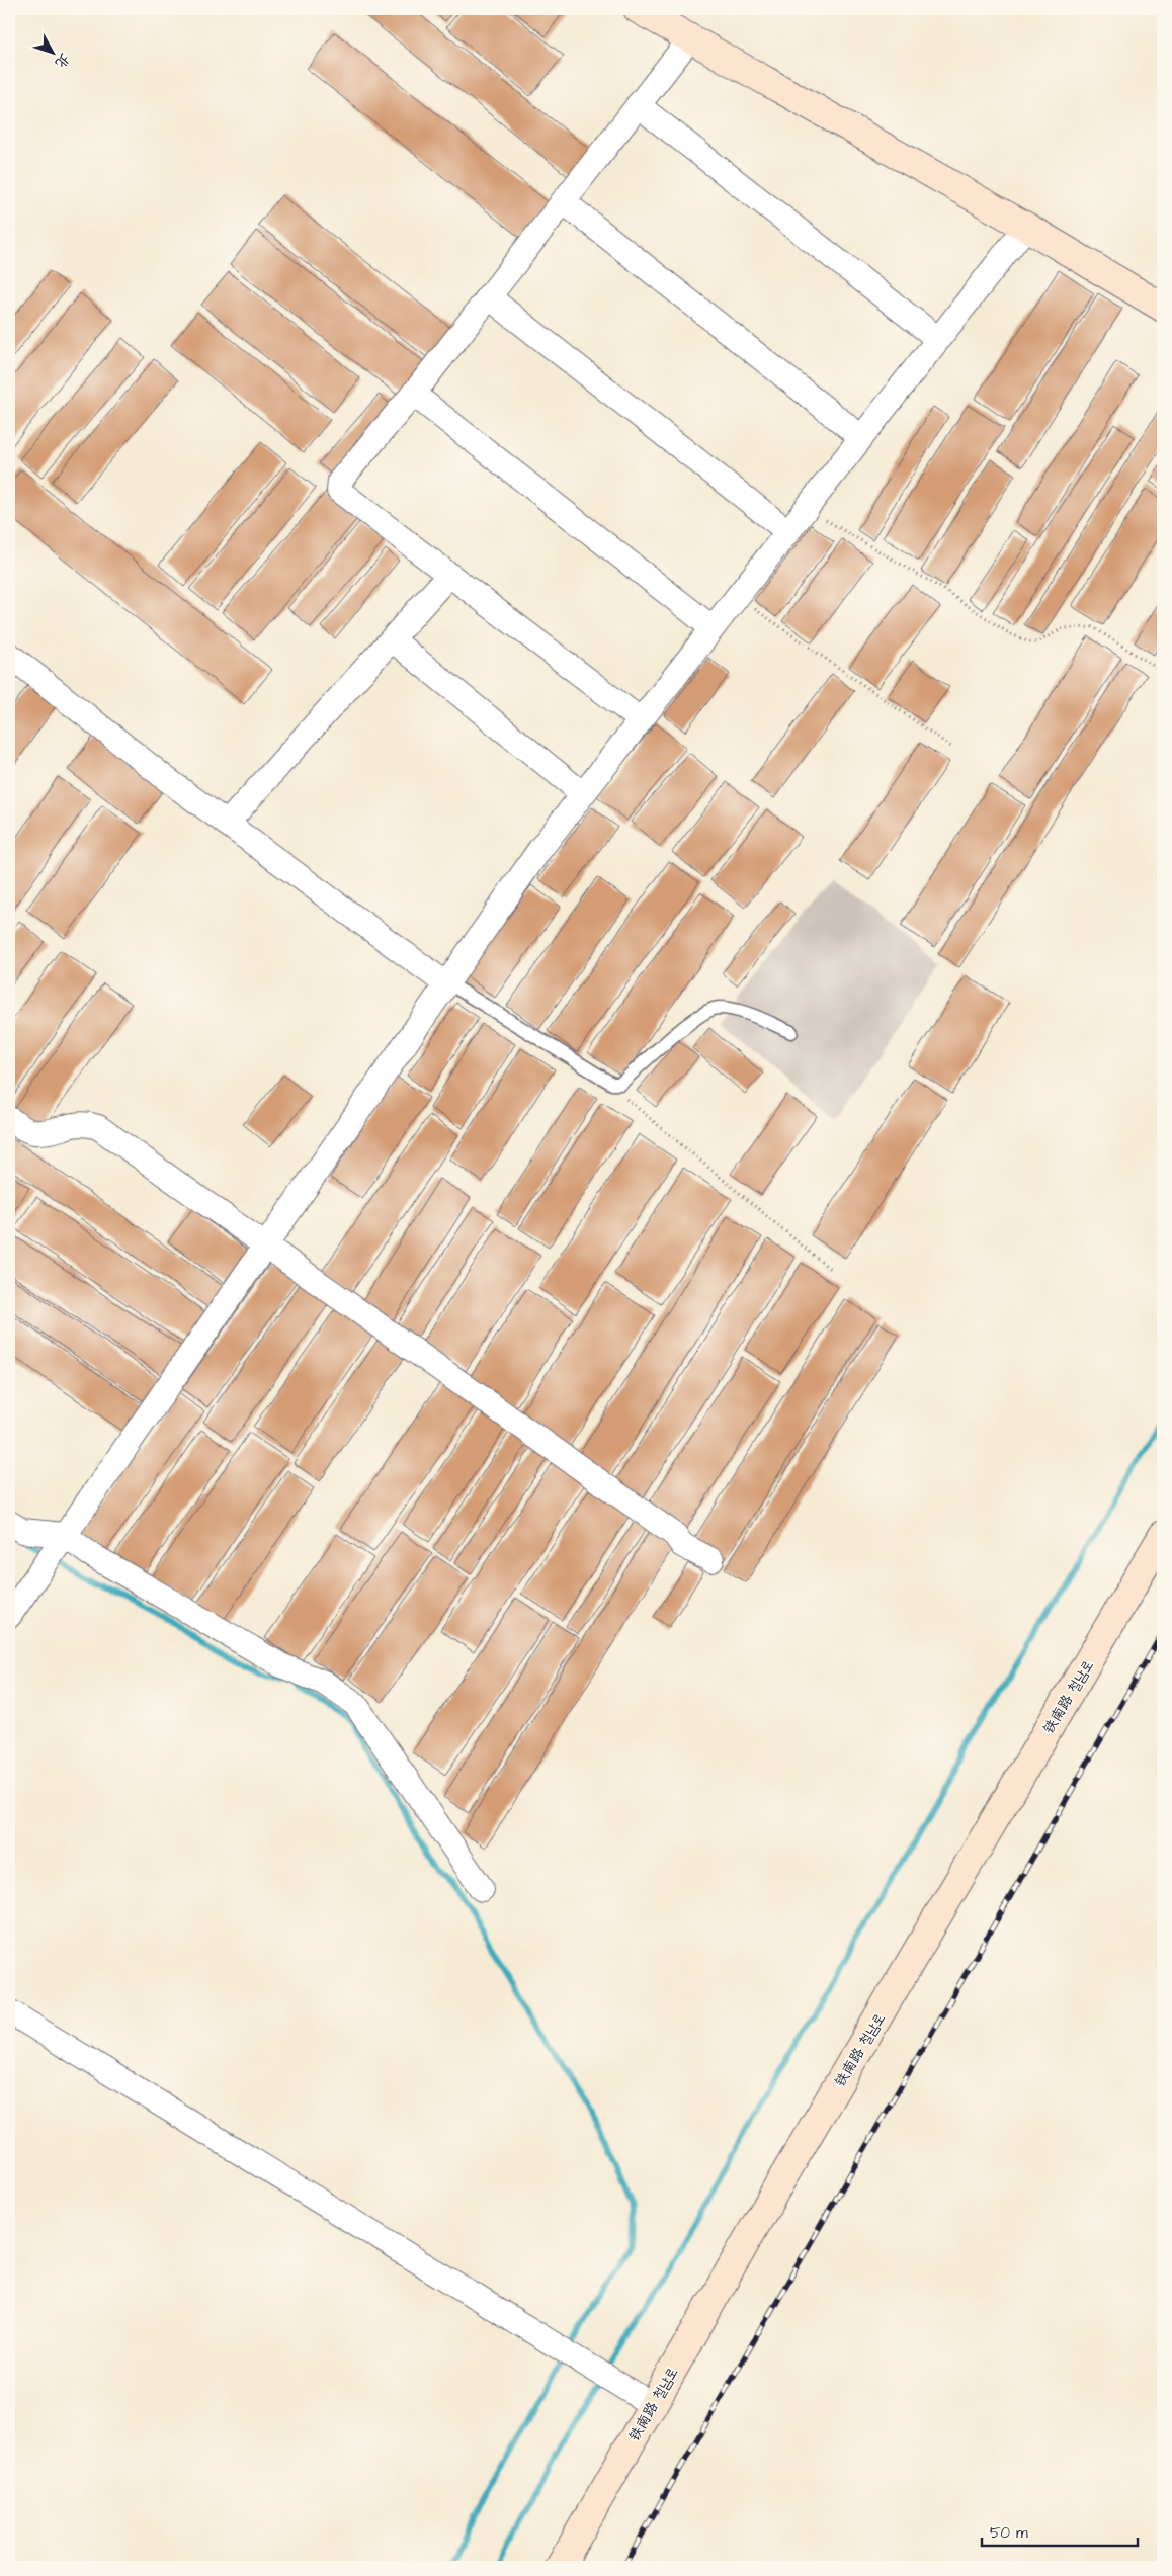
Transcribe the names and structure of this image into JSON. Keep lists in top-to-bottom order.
{
  "streets": {
    "street": ["铁南路 철남로"]
  },
  "scale_bar": "50 m",
  "north": "bottom right"
}
